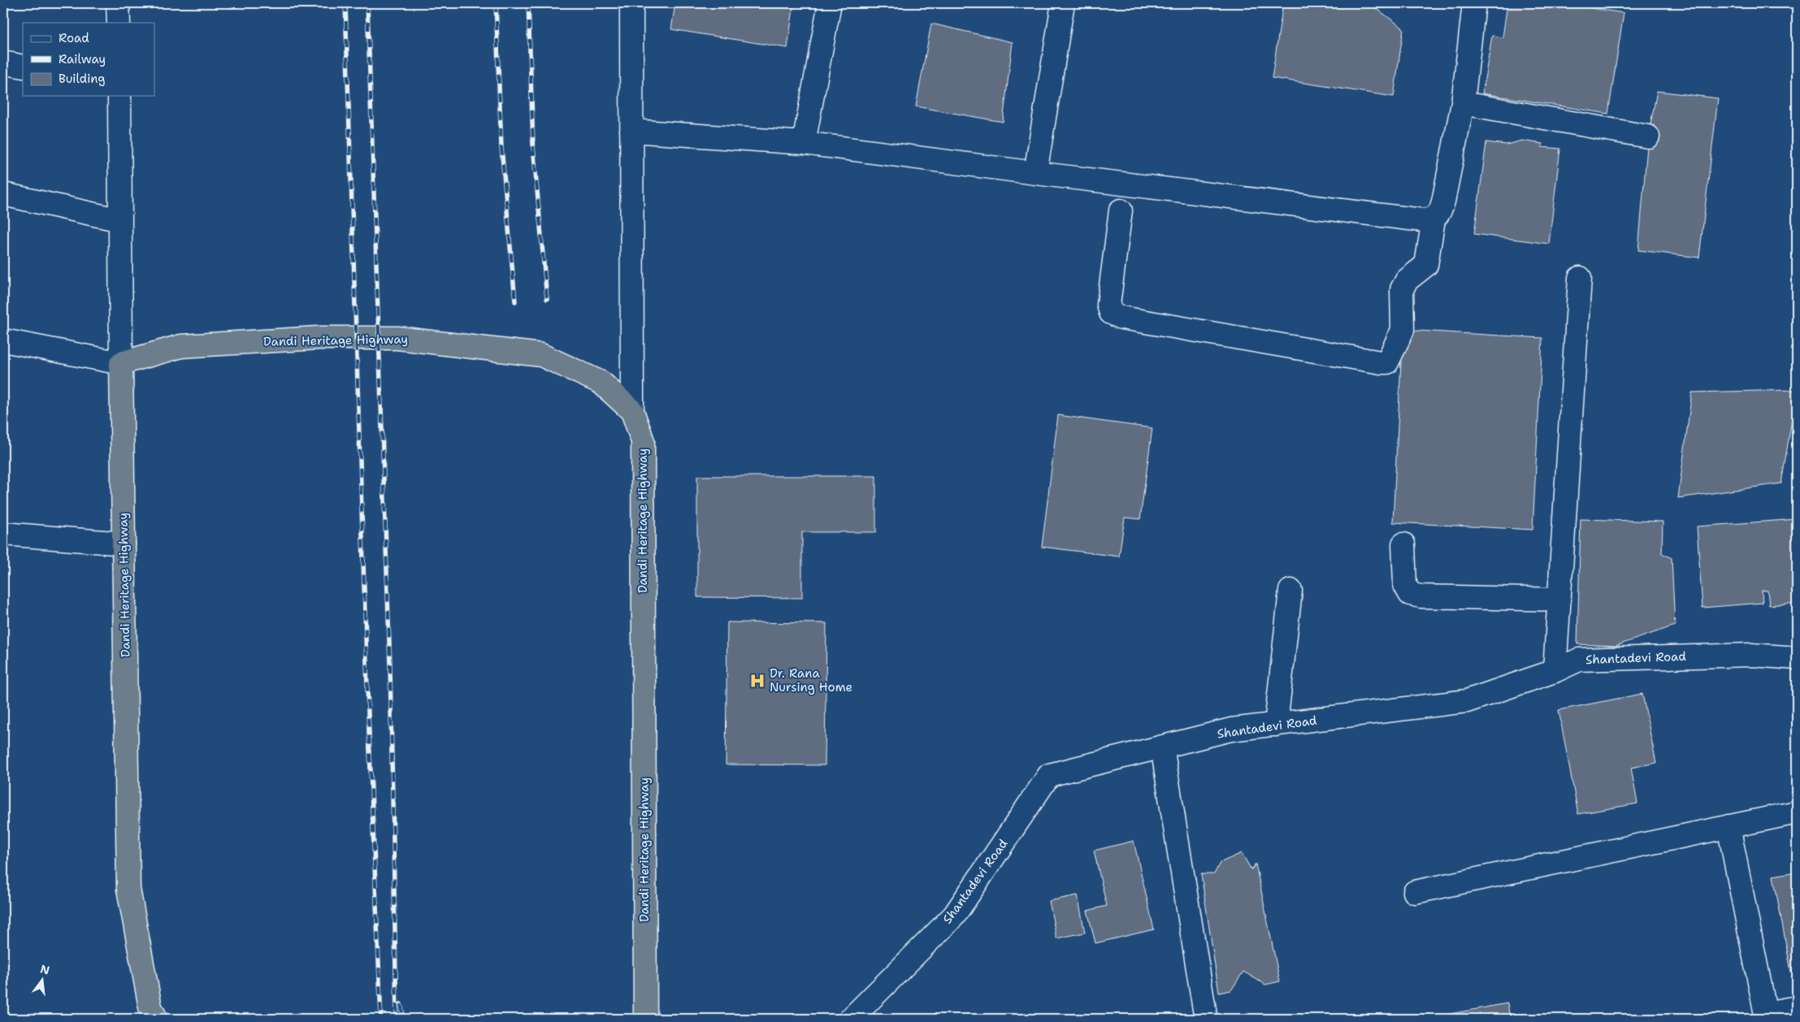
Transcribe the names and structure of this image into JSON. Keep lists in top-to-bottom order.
{
  "streets": {
    "highway": ["Dandi Heritage Highway"],
    "street": ["Shantadevi Road"]
  },
  "places": {
    "hospital": ["Dr. Rana Nursing Home"]
  },
  "legend": ["Road", "Railway", "Building"],
  "north": "top"
}
